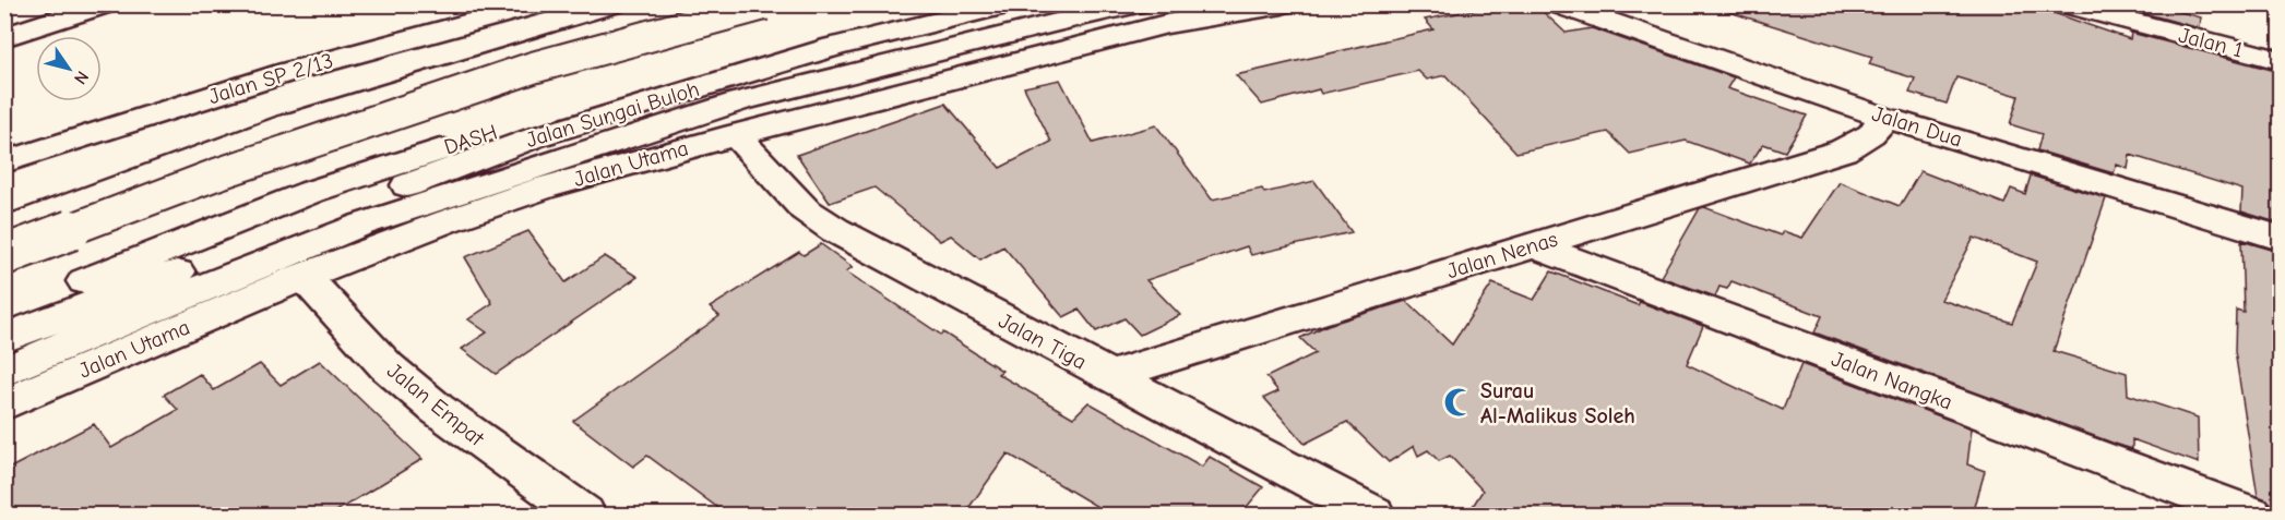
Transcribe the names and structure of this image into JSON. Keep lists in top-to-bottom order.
{
  "streets": {
    "main road": [
      "Jalan 1",
      "Jalan SP 2/13",
      "Jalan Sungai Buloh",
      "Jalan Dua",
      "DASH",
      "Jalan Utama",
      "Jalan Nenas",
      "Jalan Tiga",
      "Jalan Nangka",
      "Jalan Empat"
    ]
  },
  "crossings": [
    ["Jalan Dua", "Jalan Nenas"],
    ["Jalan Utama", "Jalan Tiga"],
    ["Jalan Utama", "Jalan Empat"],
    ["Jalan Nenas", "Jalan Tiga"],
    ["Jalan Nenas", "Jalan Nangka"]
  ],
  "places": {
    "mosque": ["Surau Al-Malikus Soleh"]
  },
  "north": "bottom right"
}
